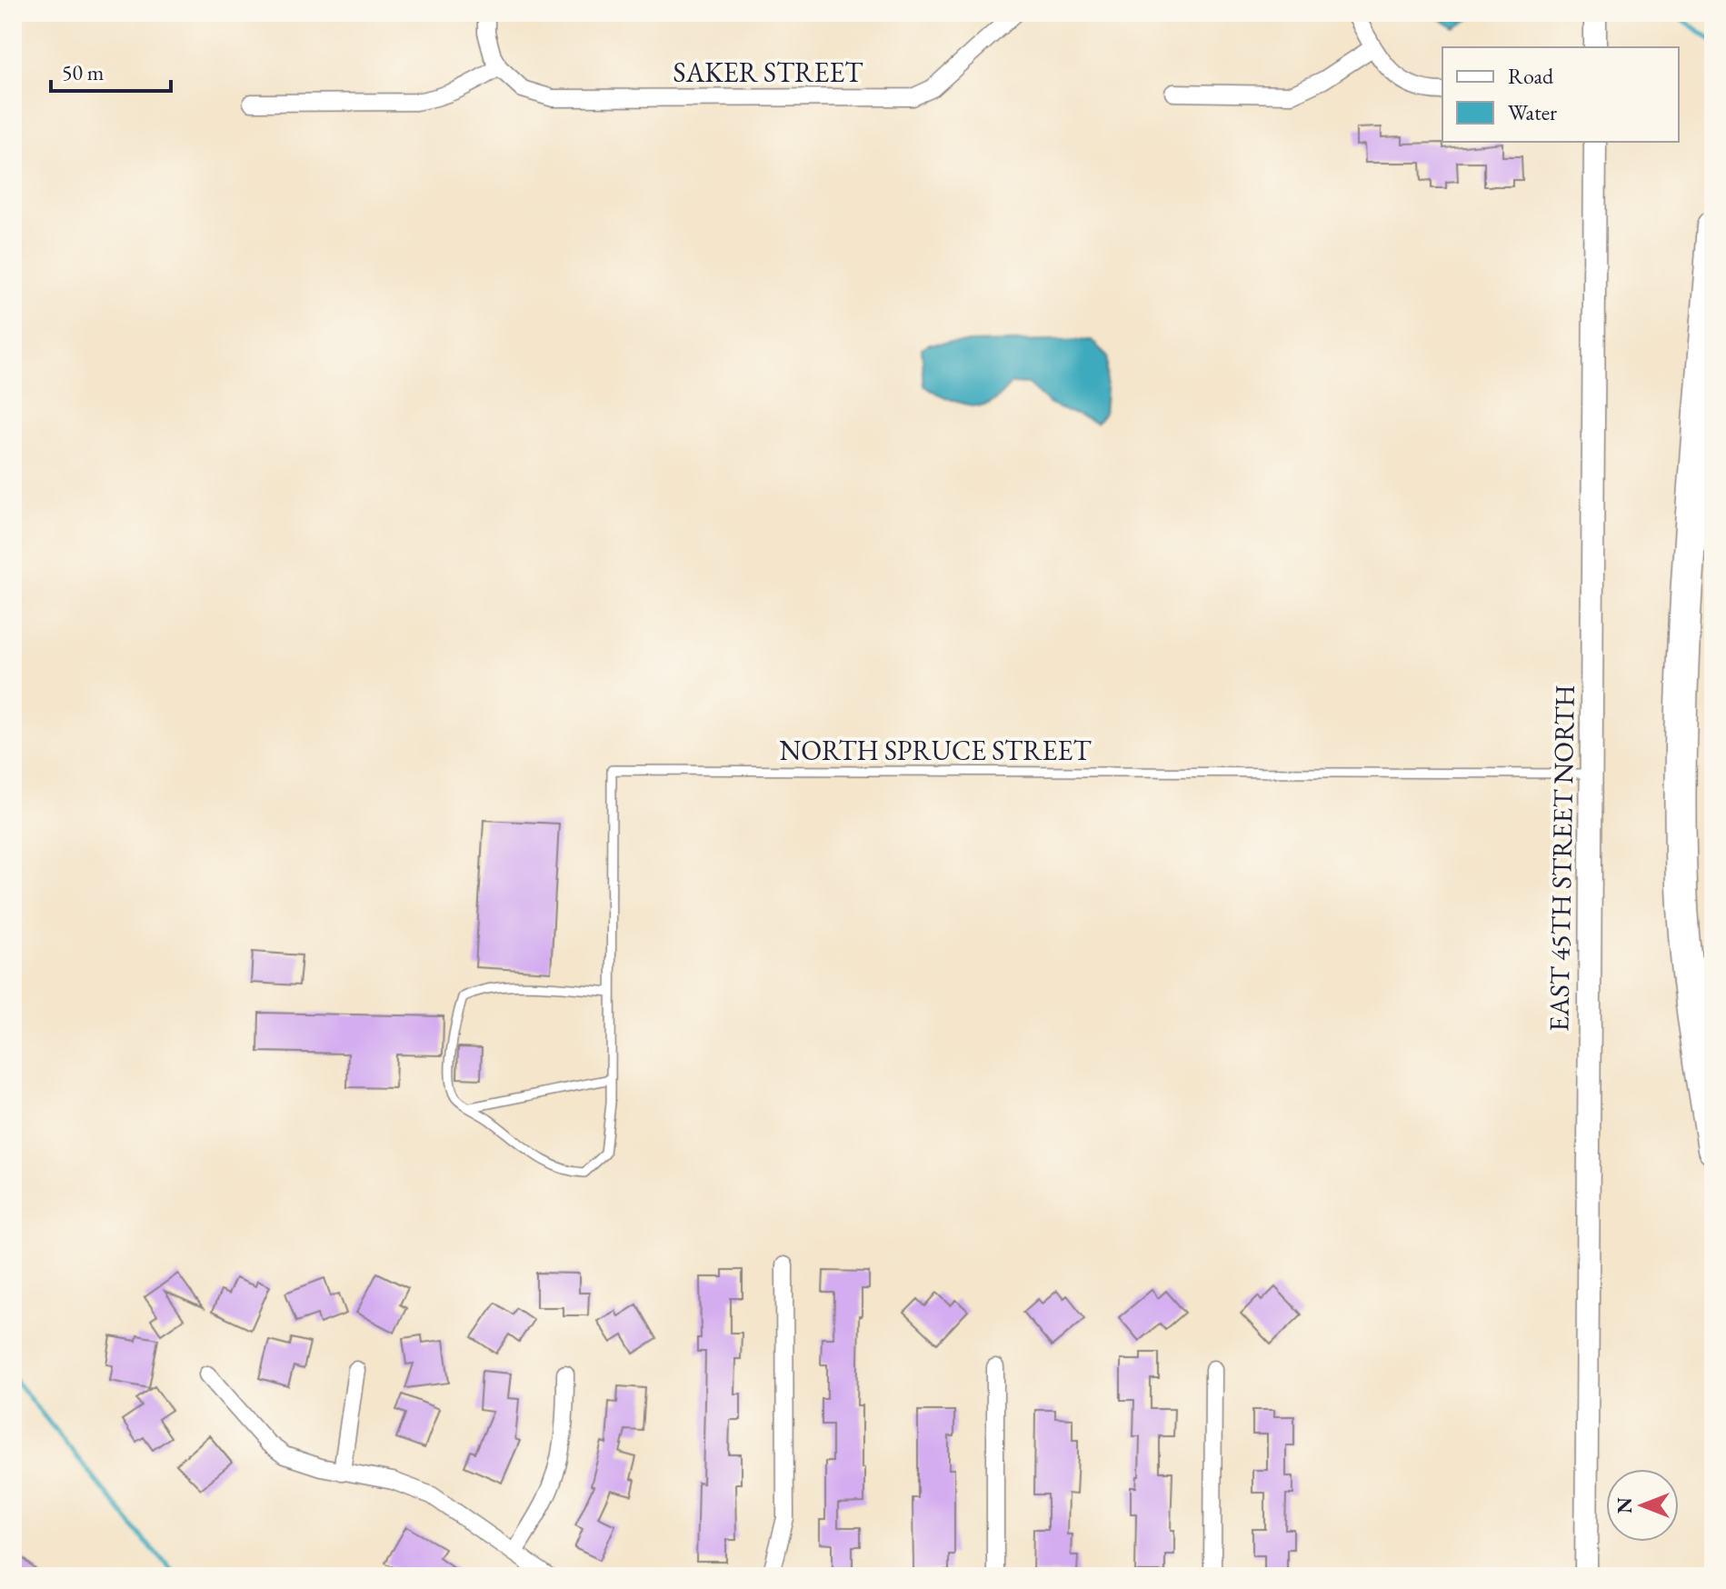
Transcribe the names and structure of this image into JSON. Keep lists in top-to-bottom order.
{
  "streets": {
    "street": ["SAKER STREET", "EAST 45TH STREET NORTH"],
    "lane": ["NORTH SPRUCE STREET"]
  },
  "crossings": [
    ["NORTH SPRUCE STREET", "EAST 45TH STREET NORTH"]
  ],
  "legend": ["Road", "Water"],
  "scale_bar": "50 m",
  "north": "left"
}
